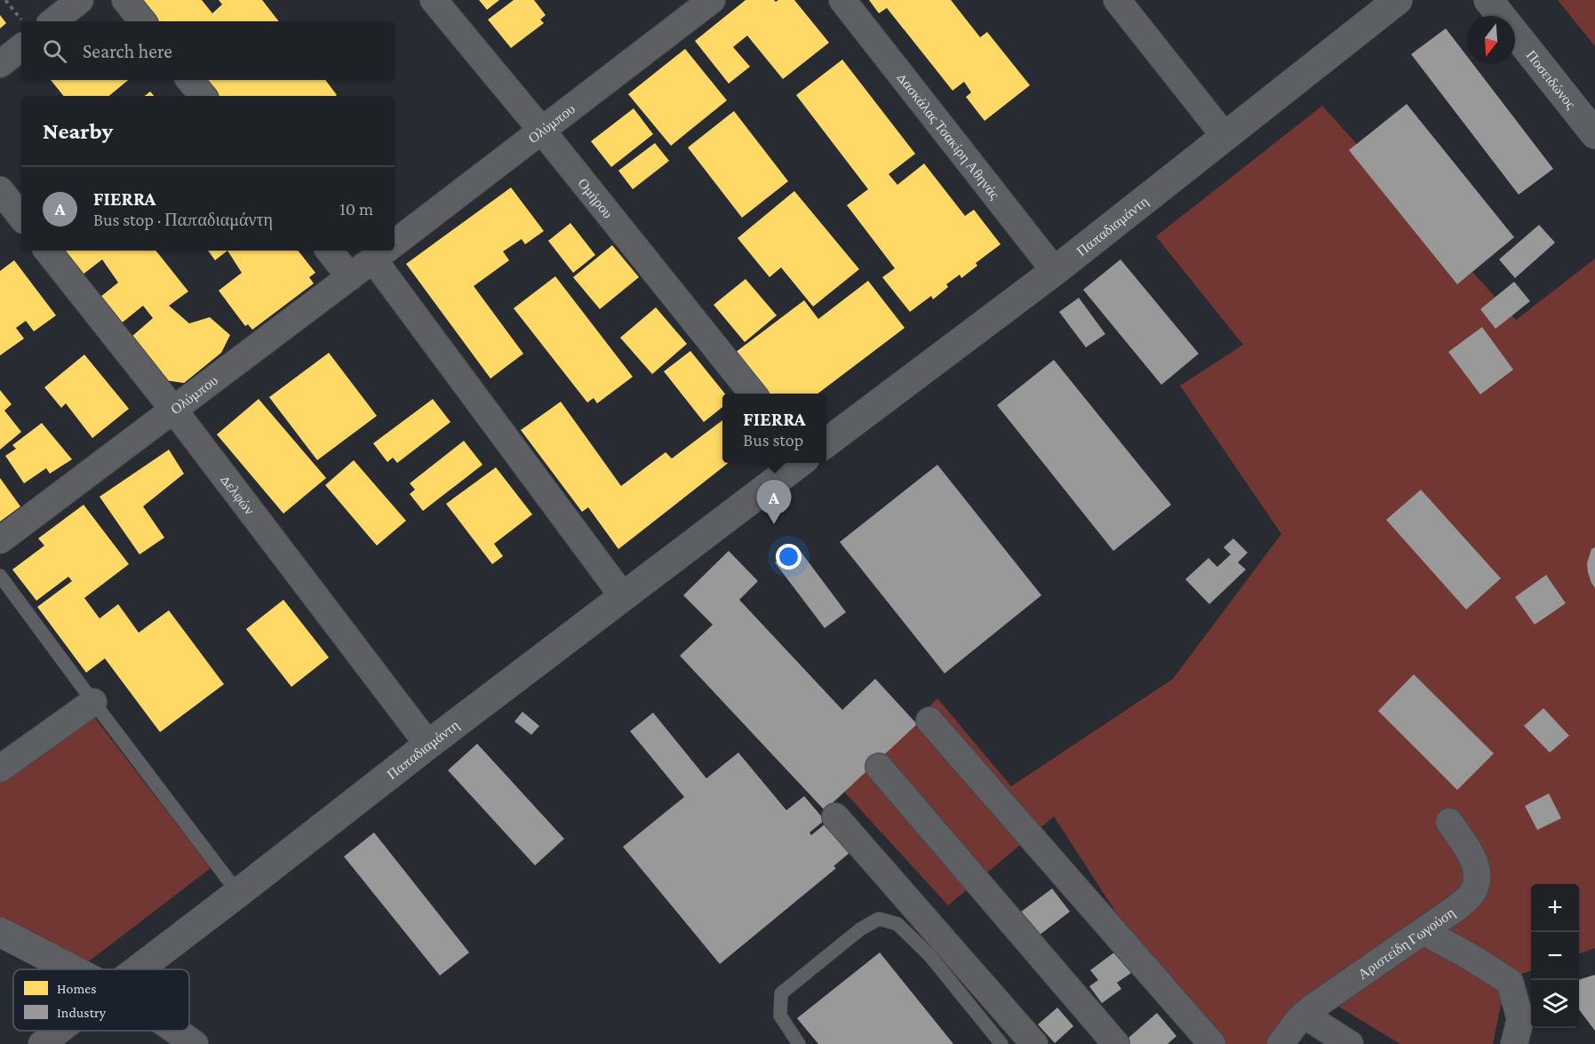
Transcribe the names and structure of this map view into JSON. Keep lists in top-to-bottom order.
{
  "streets": {
    "street": [
      "Ποσειδώνος",
      "Ολύμπου",
      "Δασκάλας Τσακίρη Αθηνάς",
      "Ομήρου",
      "Παπαδιαμάντη",
      "Δελφών",
      "Αριστείδη Γωγούση"
    ]
  },
  "crossings": [
    ["Ολύμπου", "Ομήρου"],
    ["Ολύμπου", "Δελφών"],
    ["Δασκάλας Τσακίρη Αθηνάς", "Παπαδιαμάντη"],
    ["Παπαδιαμάντη", "Δελφών"]
  ],
  "legend": ["Homes", "Industry"],
  "north": "bottom",
  "page": {
    "search": "Search here",
    "heading": "Nearby",
    "list": [
      {
        "mark": "A",
        "name": "FIERRA",
        "note": "Bus stop · Παπαδιαμάντη",
        "value": "10 m"
      }
    ],
    "popup": ["FIERRA", "Bus stop"],
    "pins": "A",
    "map_buttons": ["+", "−"]
  }
}
